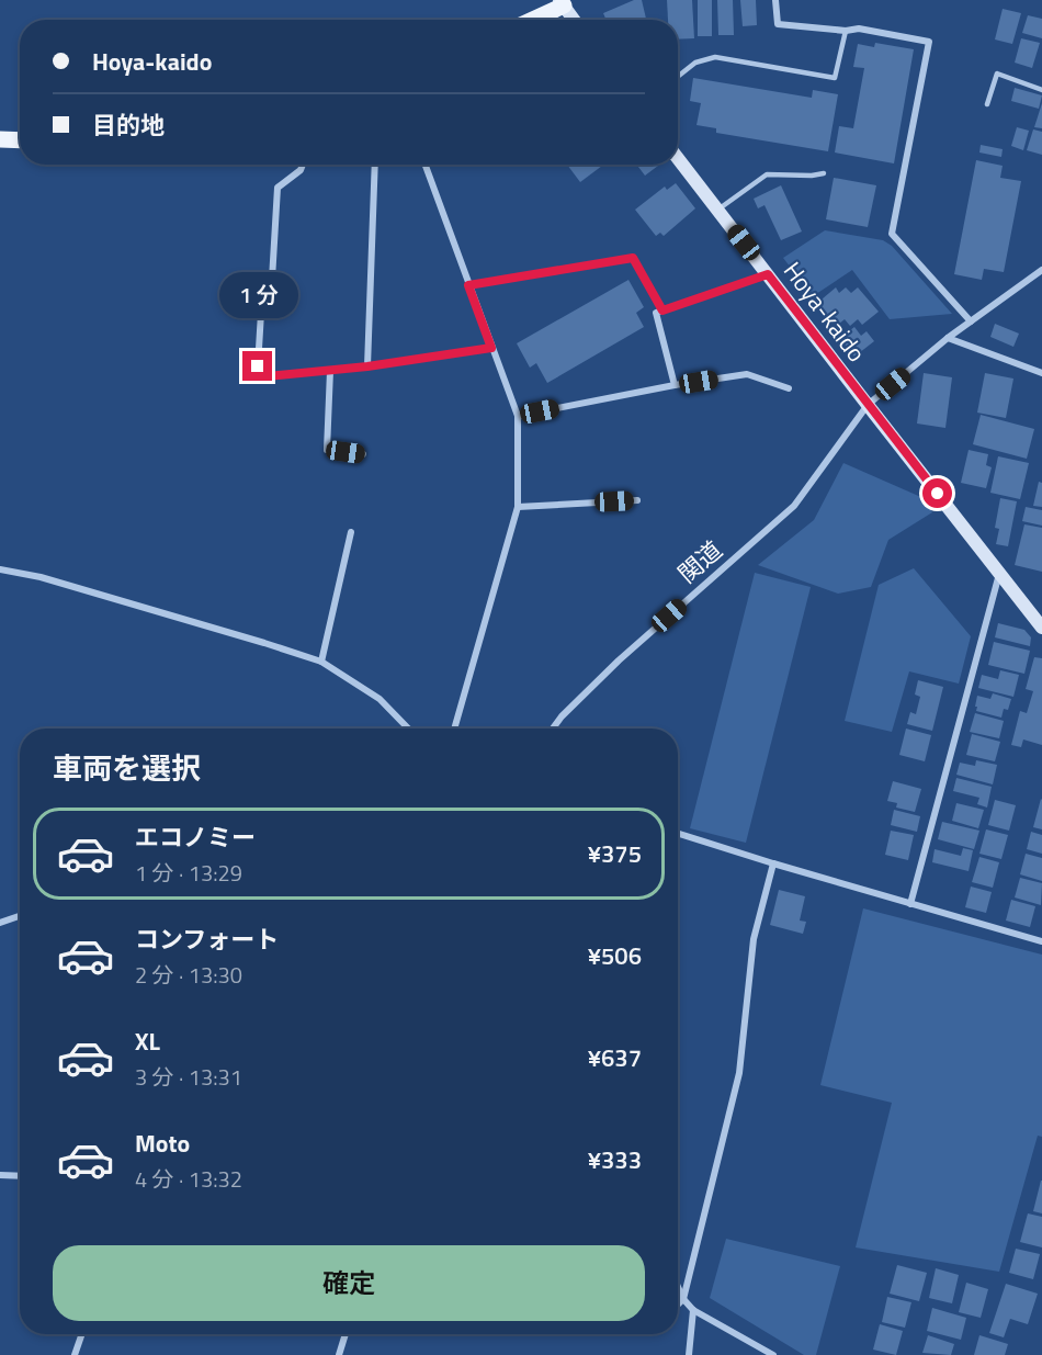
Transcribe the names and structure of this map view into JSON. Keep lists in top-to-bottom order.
{
  "streets": {
    "main road": ["Hoya-kaido"],
    "street": ["関道"]
  },
  "crossings": [
    ["Hoya-kaido", "関道"]
  ],
  "page": {
    "banner": ["Hoya-kaido", "目的地"],
    "bubble": "1 分",
    "heading": "車両を選択",
    "list": [
      {
        "name": "エコノミー",
        "note": "1 分 · 13:29",
        "value": "¥375"
      },
      {
        "name": "コンフォート",
        "note": "2 分 · 13:30",
        "value": "¥506"
      },
      {
        "name": "XL",
        "note": "3 分 · 13:31",
        "value": "¥637"
      },
      {
        "name": "Moto",
        "note": "4 分 · 13:32",
        "value": "¥333"
      }
    ],
    "buttons": "確定"
  }
}
